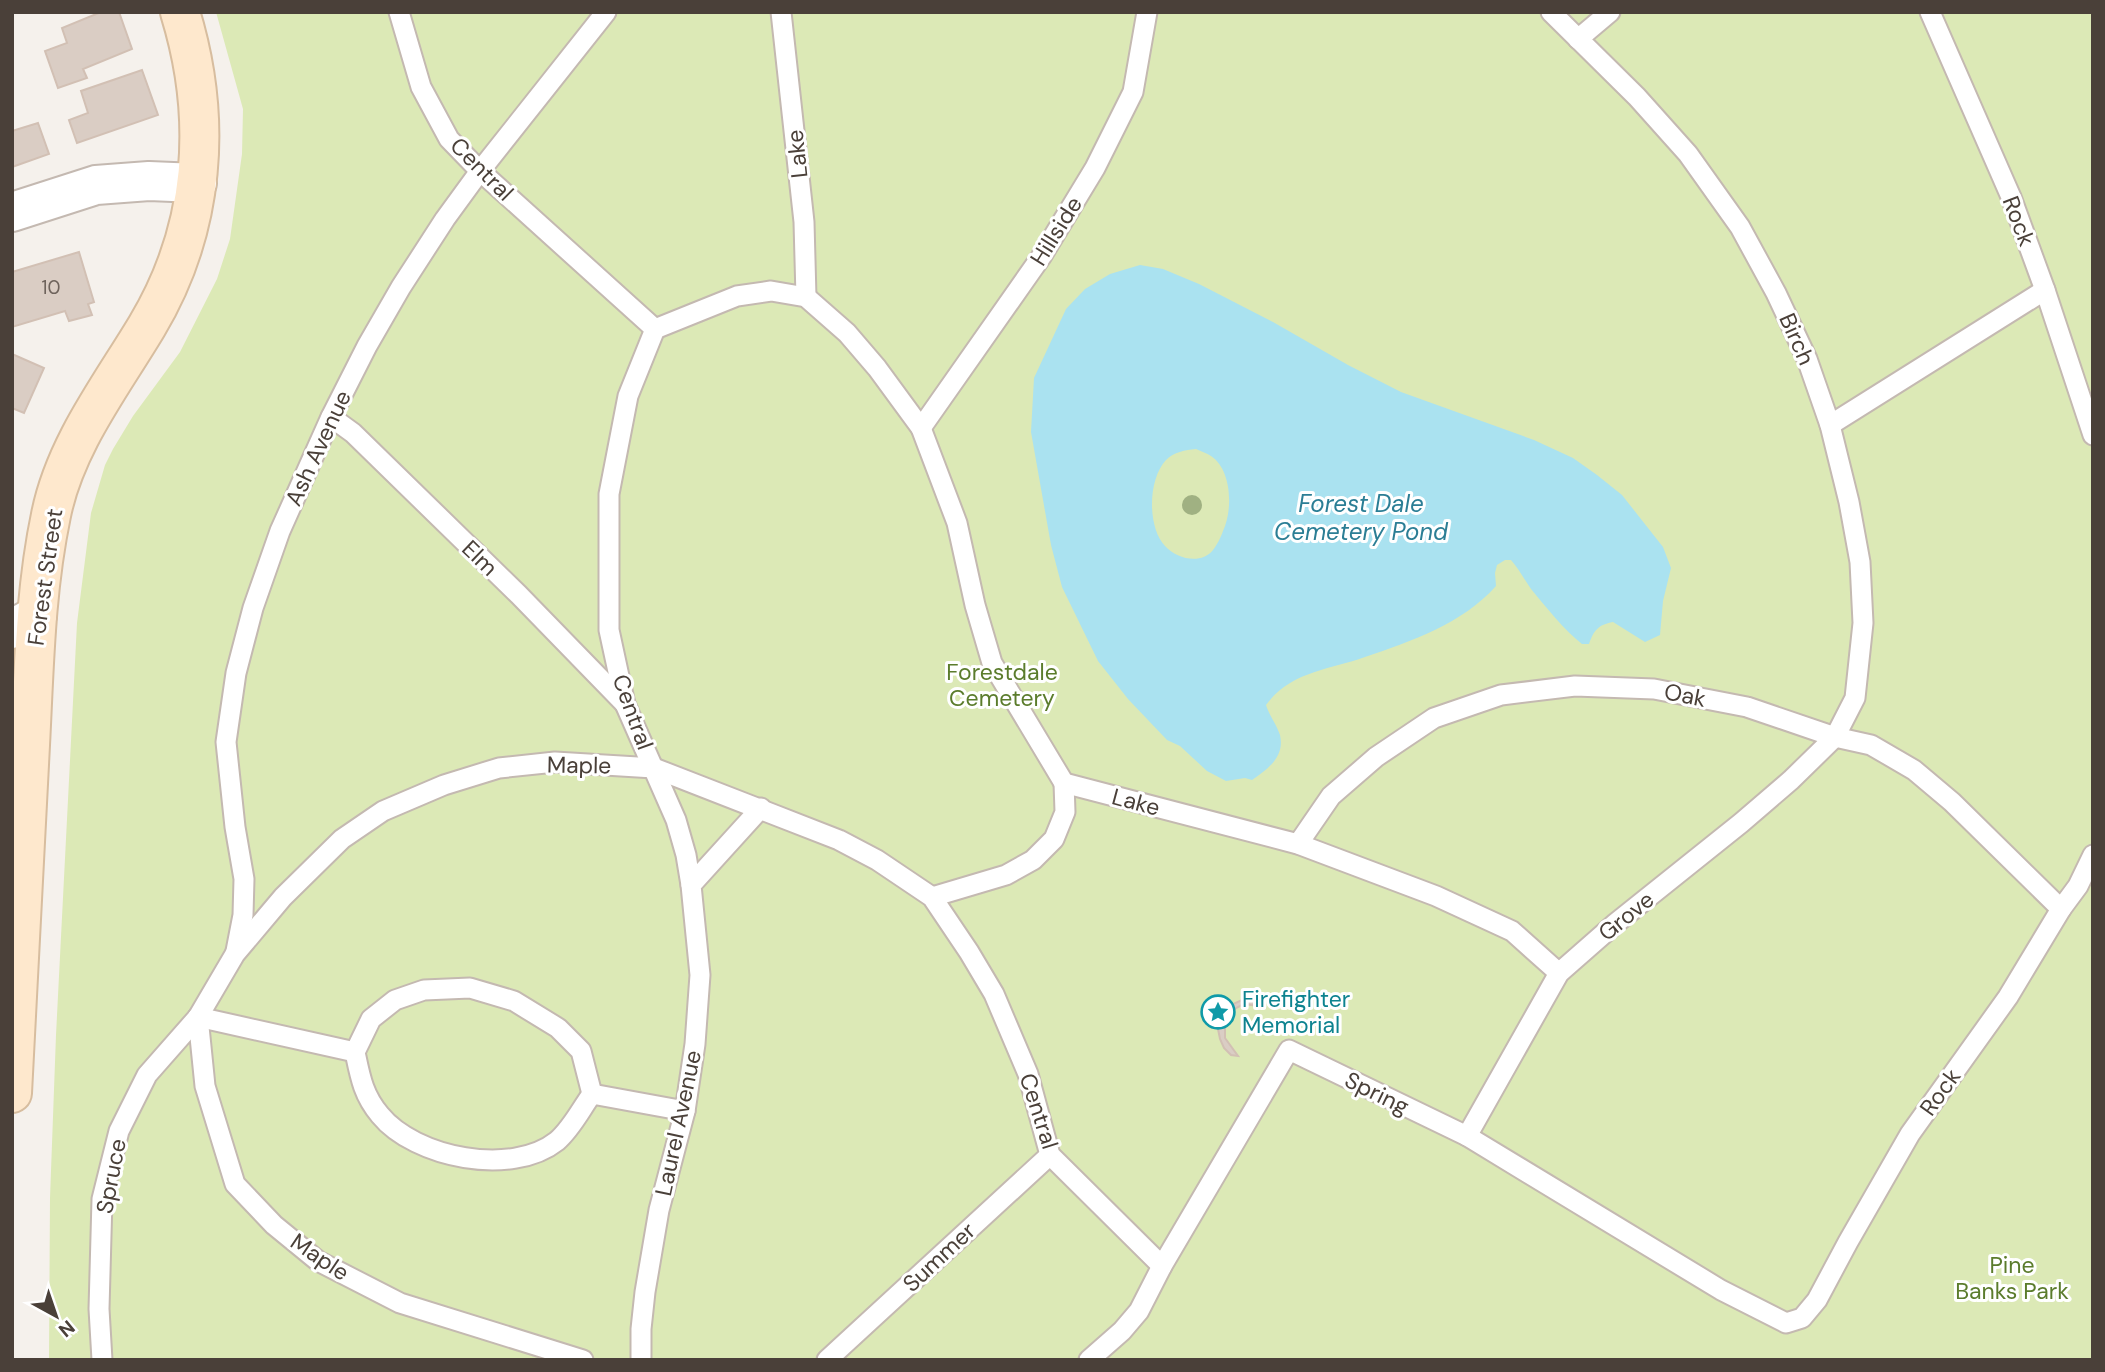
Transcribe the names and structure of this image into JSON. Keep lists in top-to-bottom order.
{
  "streets": {
    "street": ["Forest Street"],
    "lane": [
      "Lake",
      "Central",
      "Rock",
      "Hillside",
      "Birch",
      "Ash Avenue",
      "Elm",
      "Oak",
      "Maple",
      "Grove",
      "Spring",
      "Laurel Avenue",
      "Spruce",
      "Summer"
    ]
  },
  "crossings": [
    ["Lake", "Oak"],
    ["Lake", "Grove"],
    ["Central", "Ash Avenue"],
    ["Central", "Elm"],
    ["Central", "Maple"],
    ["Central", "Spring"],
    ["Central", "Laurel Avenue"],
    ["Central", "Summer"],
    ["Rock", "Oak"],
    ["Rock", "Spring"],
    ["Birch", "Oak"],
    ["Birch", "Grove"],
    ["Ash Avenue", "Elm"],
    ["Ash Avenue", "Maple"],
    ["Ash Avenue", "Spruce"],
    ["Oak", "Grove"],
    ["Maple", "Laurel Avenue"],
    ["Maple", "Spruce"],
    ["Grove", "Spring"]
  ],
  "water": ["Forest Dale Cemetery Pond"],
  "parks": ["Forestdale Cemetery", "Pine Banks Park"],
  "places": {
    "place": ["Firefighter Memorial"]
  },
  "house_numbers": ["10"],
  "north": "bottom right"
}
